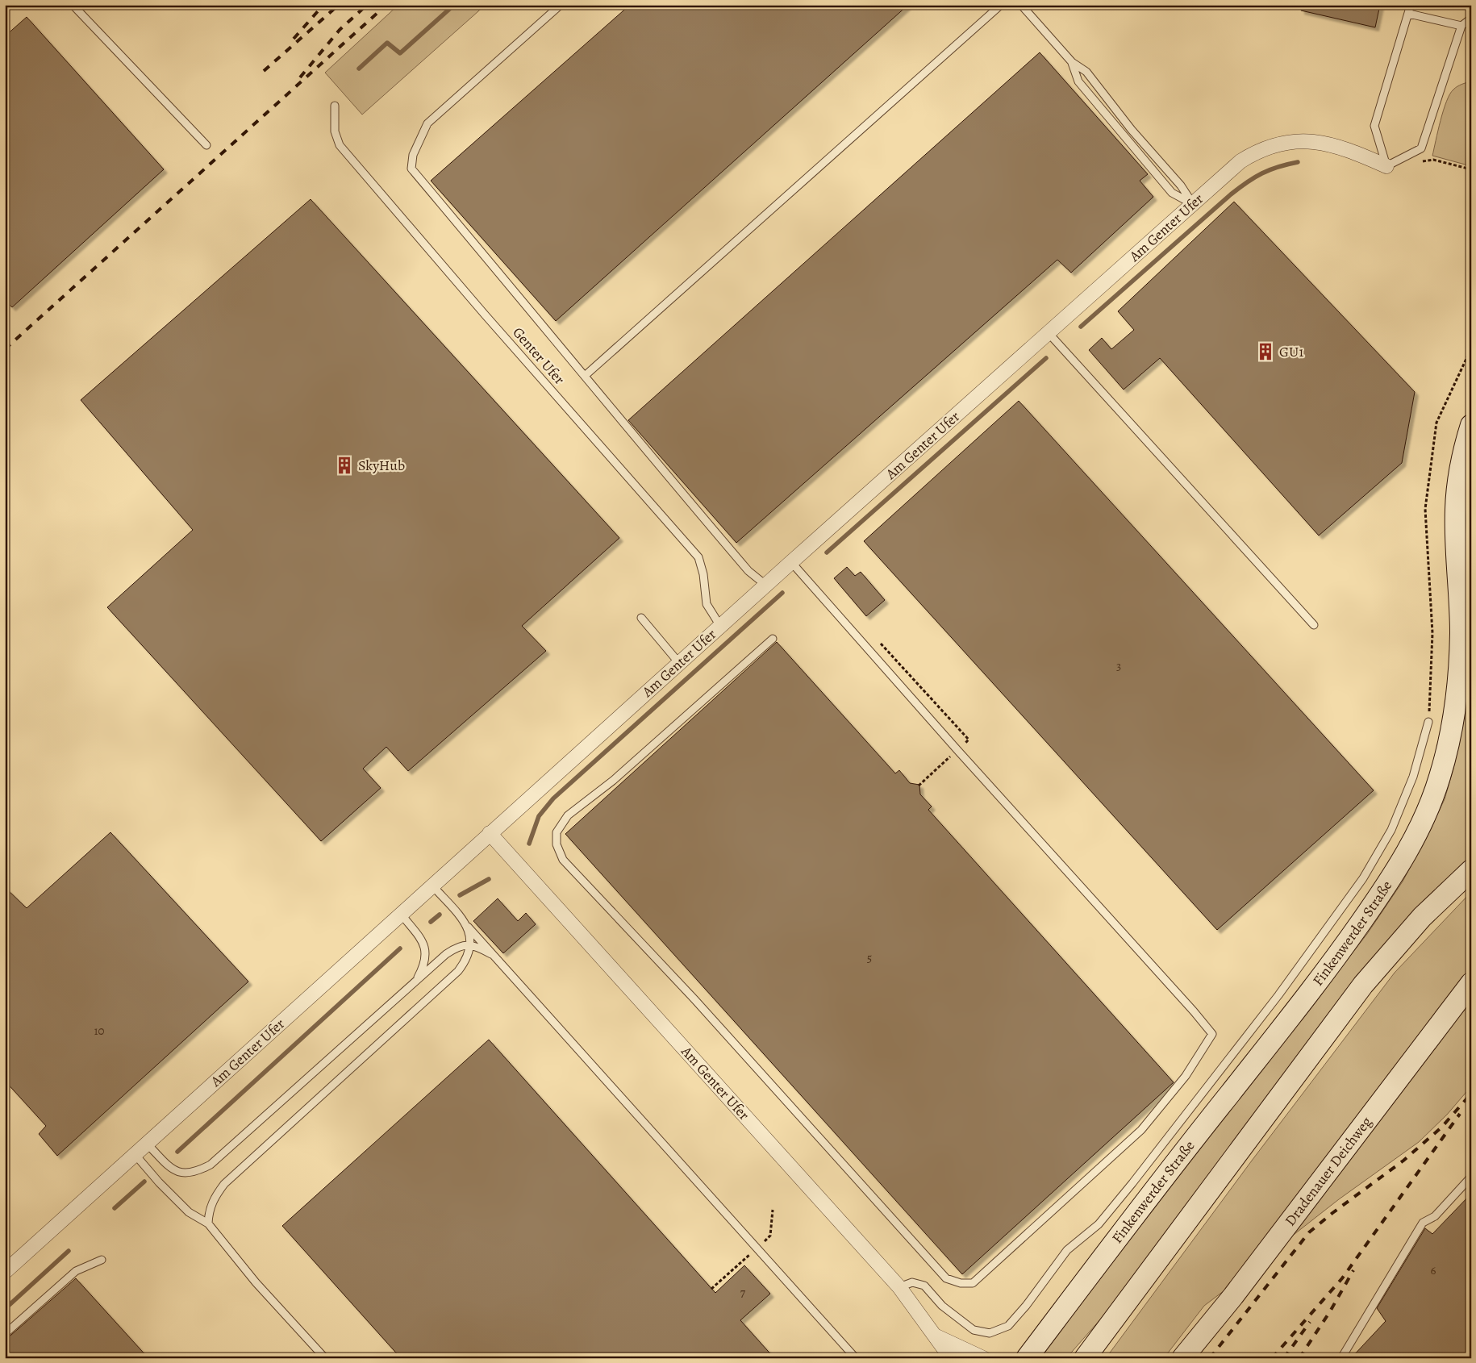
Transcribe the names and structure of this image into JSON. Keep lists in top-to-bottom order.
{
  "streets": {
    "main road": ["Finkenwerder Straße", "Dradenauer Deichweg"],
    "street": ["Am Genter Ufer"],
    "lane": ["Genter Ufer"]
  },
  "crossings": [
    ["Am Genter Ufer", "Genter Ufer"]
  ],
  "places": {
    "building": ["GU1", "SkyHub"]
  },
  "house_numbers": [
    "3",
    "5",
    "10",
    "6",
    "7"
  ]
}
